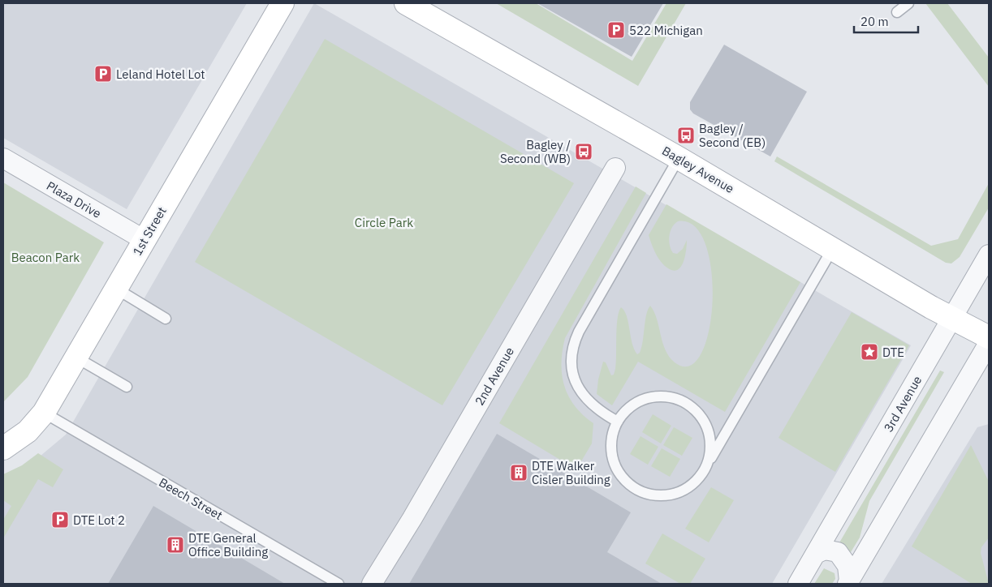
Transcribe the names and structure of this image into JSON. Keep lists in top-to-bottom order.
{
  "streets": {
    "street": [
      "Bagley Avenue",
      "Plaza Drive",
      "1st Street",
      "2nd Avenue",
      "3rd Avenue"
    ],
    "lane": ["Beech Street"]
  },
  "crossings": [
    ["Bagley Avenue", "3rd Avenue"],
    ["Plaza Drive", "1st Street"],
    ["1st Street", "Beech Street"]
  ],
  "parks": ["Circle Park", "Beacon Park"],
  "places": {
    "parking": ["522 Michigan", "Leland Hotel Lot", "DTE Lot 2"],
    "bus stop": ["Bagley / Second (EB)", "Bagley / Second (WB)"],
    "place": ["DTE"],
    "building": ["DTE Walker Cisler Building", "DTE General Office Building"]
  },
  "scale_bar": "20 m"
}
